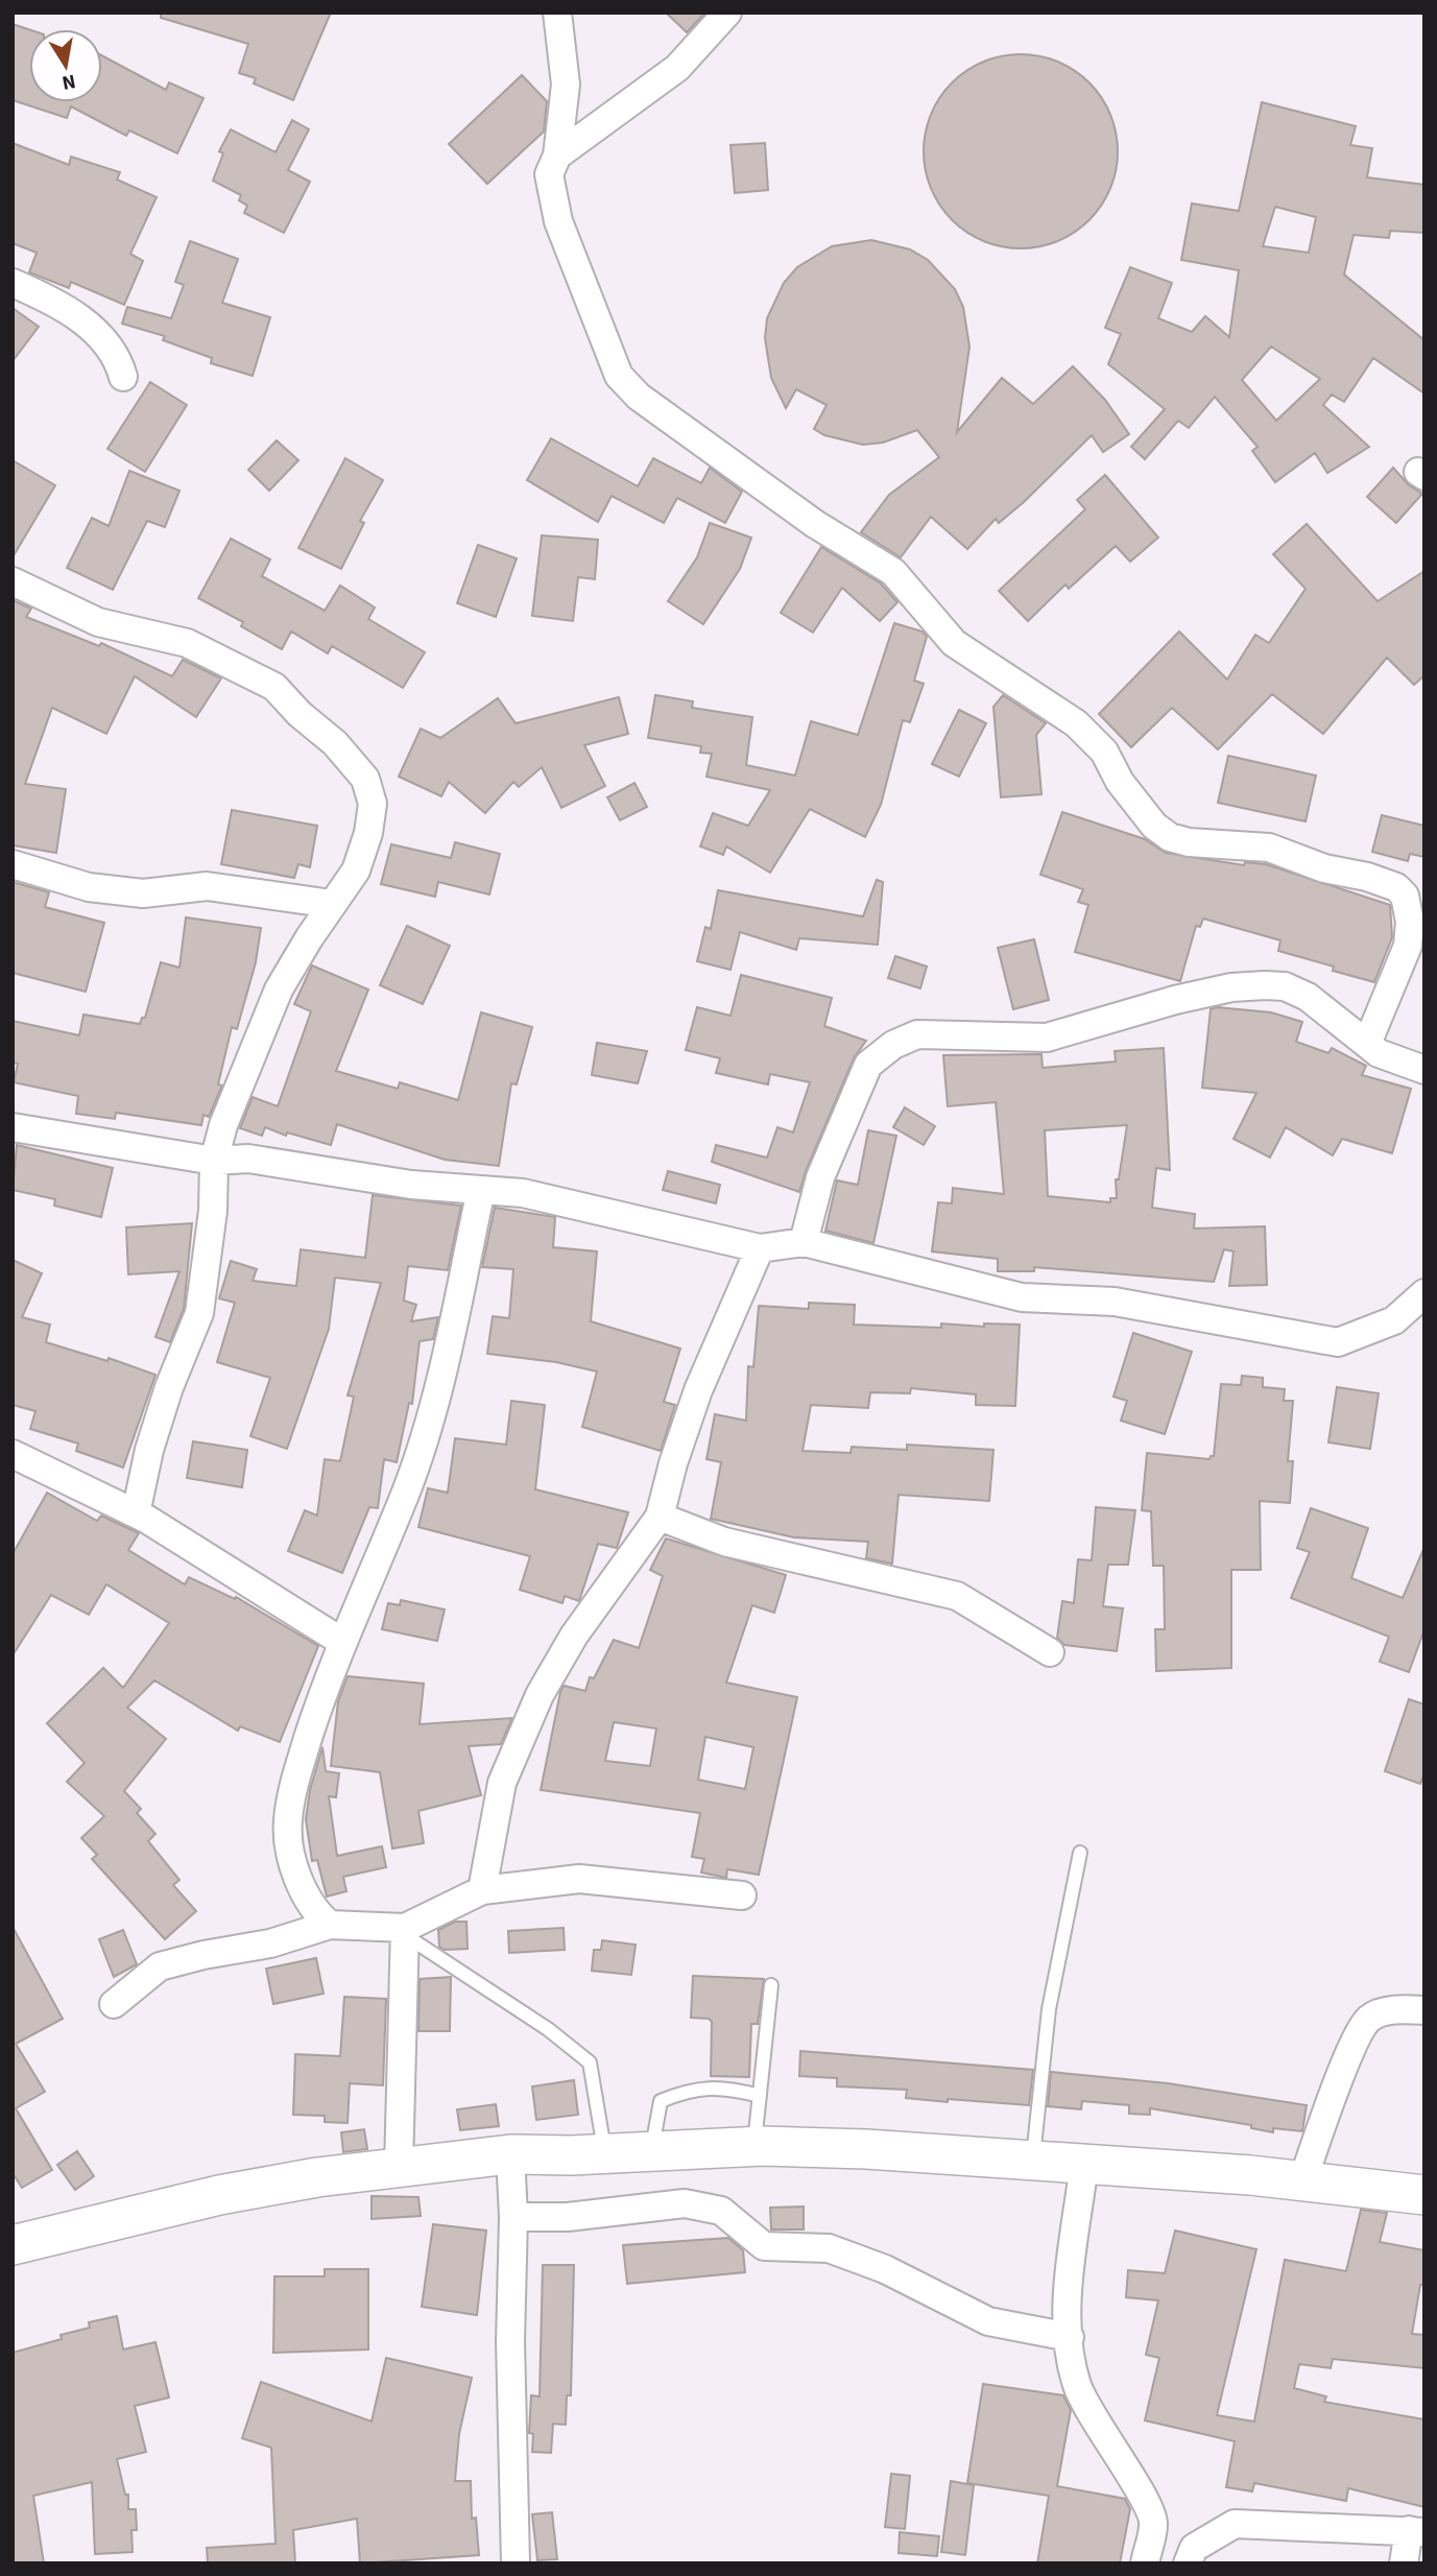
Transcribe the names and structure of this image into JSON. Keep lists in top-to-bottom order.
{
  "north": "bottom"
}
